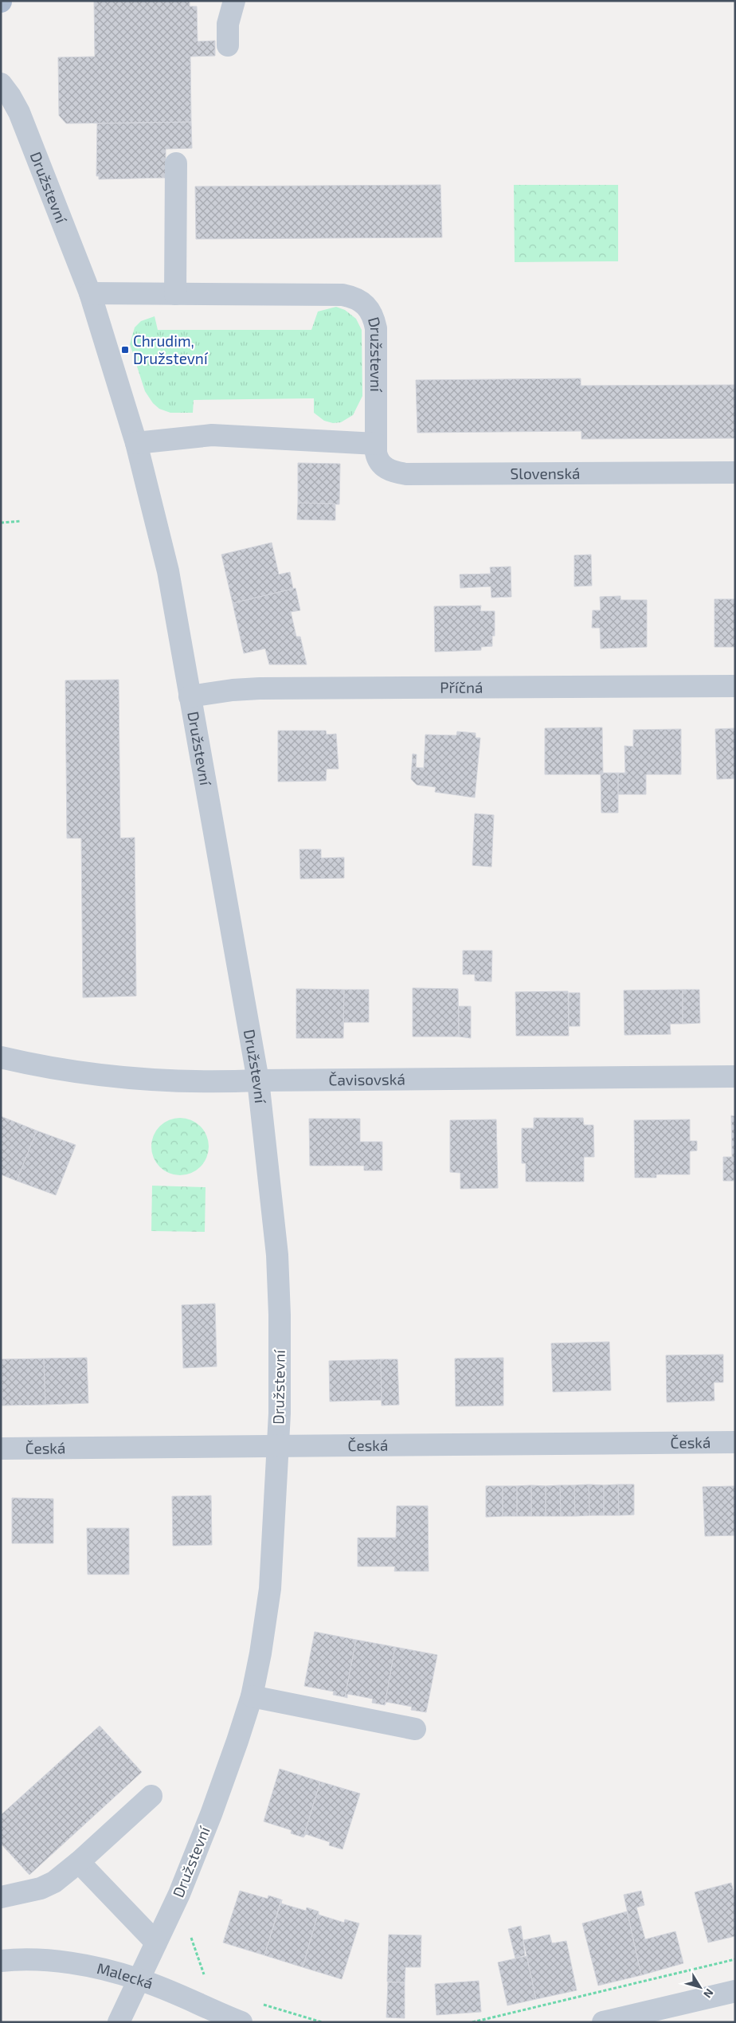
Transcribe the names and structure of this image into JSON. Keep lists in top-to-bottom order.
{
  "streets": {
    "street": [
      "Družstevní",
      "Slovenská",
      "Příčná",
      "Čavisovská",
      "Česká",
      "Malecká"
    ]
  },
  "crossings": [
    ["Družstevní", "Slovenská"],
    ["Družstevní", "Příčná"],
    ["Družstevní", "Čavisovská"],
    ["Družstevní", "Česká"],
    ["Družstevní", "Malecká"]
  ],
  "places": {
    "transit": ["Chrudim, Družstevní"]
  },
  "north": "bottom right"
}
